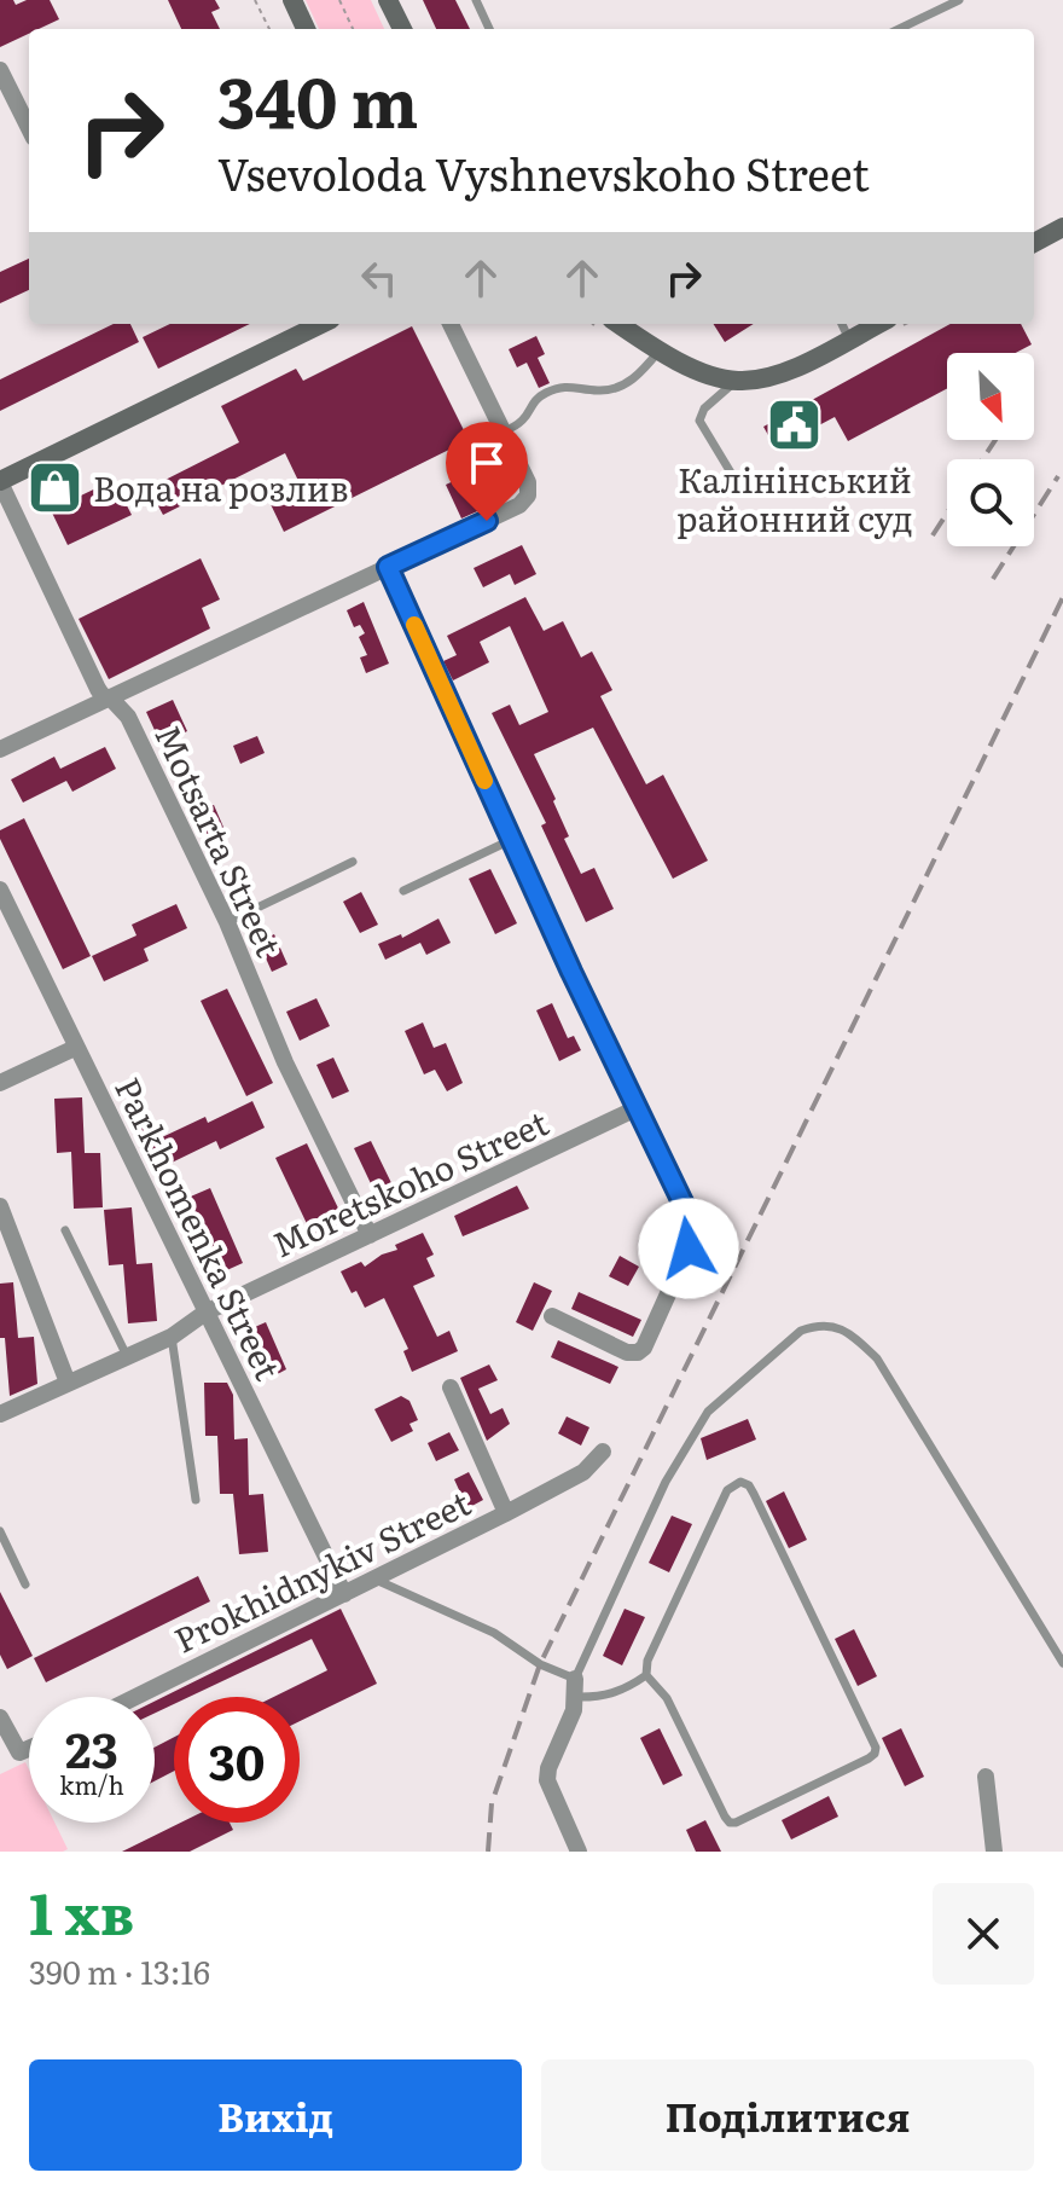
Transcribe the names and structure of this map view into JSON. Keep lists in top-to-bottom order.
{
  "streets": {
    "street": [
      "Motsarta Street",
      "Moretskoho Street",
      "Parkhomenka Street",
      "Prokhidnykiv Street"
    ]
  },
  "crossings": [
    ["Motsarta Street", "Moretskoho Street"],
    ["Moretskoho Street", "Parkhomenka Street"],
    ["Parkhomenka Street", "Prokhidnykiv Street"]
  ],
  "places": {
    "public building": ["Калінінський районний суд"],
    "shop": ["Вода на розлив"]
  },
  "north": "bottom right",
  "page": {
    "turn": ["340 m", "Vsevoloda Vyshnevskoho Street"],
    "speed": "23 km/h",
    "limit": "30",
    "heading": ["1 хв", "390 m · 13:16"],
    "buttons": ["Вихід", "Поділитися"]
  }
}
